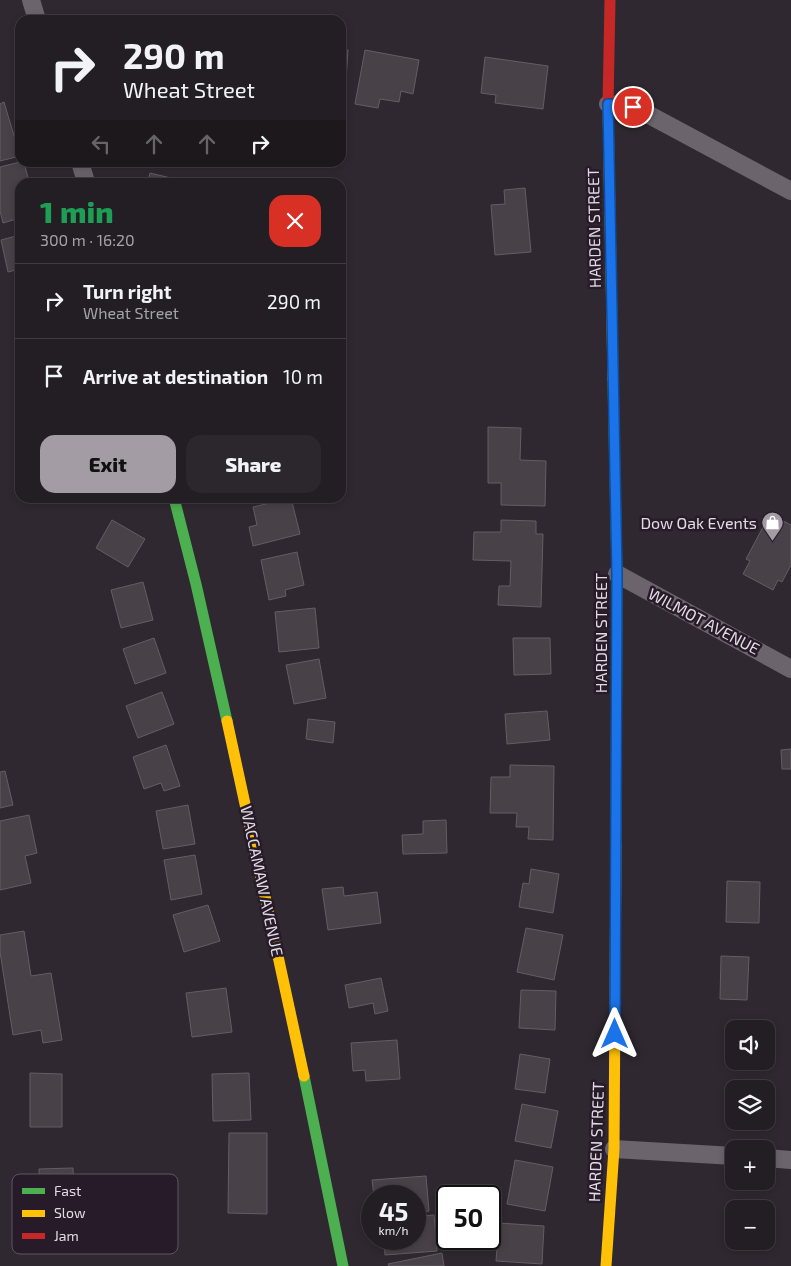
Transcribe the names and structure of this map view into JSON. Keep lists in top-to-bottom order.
{
  "streets": {
    "main road": ["HARDEN STREET", "WACCAMAW AVENUE"],
    "street": ["WILMOT AVENUE"]
  },
  "crossings": [
    ["HARDEN STREET", "WILMOT AVENUE"]
  ],
  "places": {
    "shop": ["Dow Oak Events"]
  },
  "legend": ["Fast", "Slow", "Jam"],
  "page": {
    "turn": ["290 m", "Wheat Street"],
    "heading": ["1 min", "300 m · 16:20"],
    "list": [
      {
        "name": "Turn right",
        "note": "Wheat Street",
        "value": "290 m"
      },
      {
        "name": "Arrive at destination",
        "value": "10 m"
      }
    ],
    "buttons": ["Exit", "Share"],
    "map_buttons": ["+", "−"],
    "speed": "45 km/h",
    "limit": "50"
  }
}
